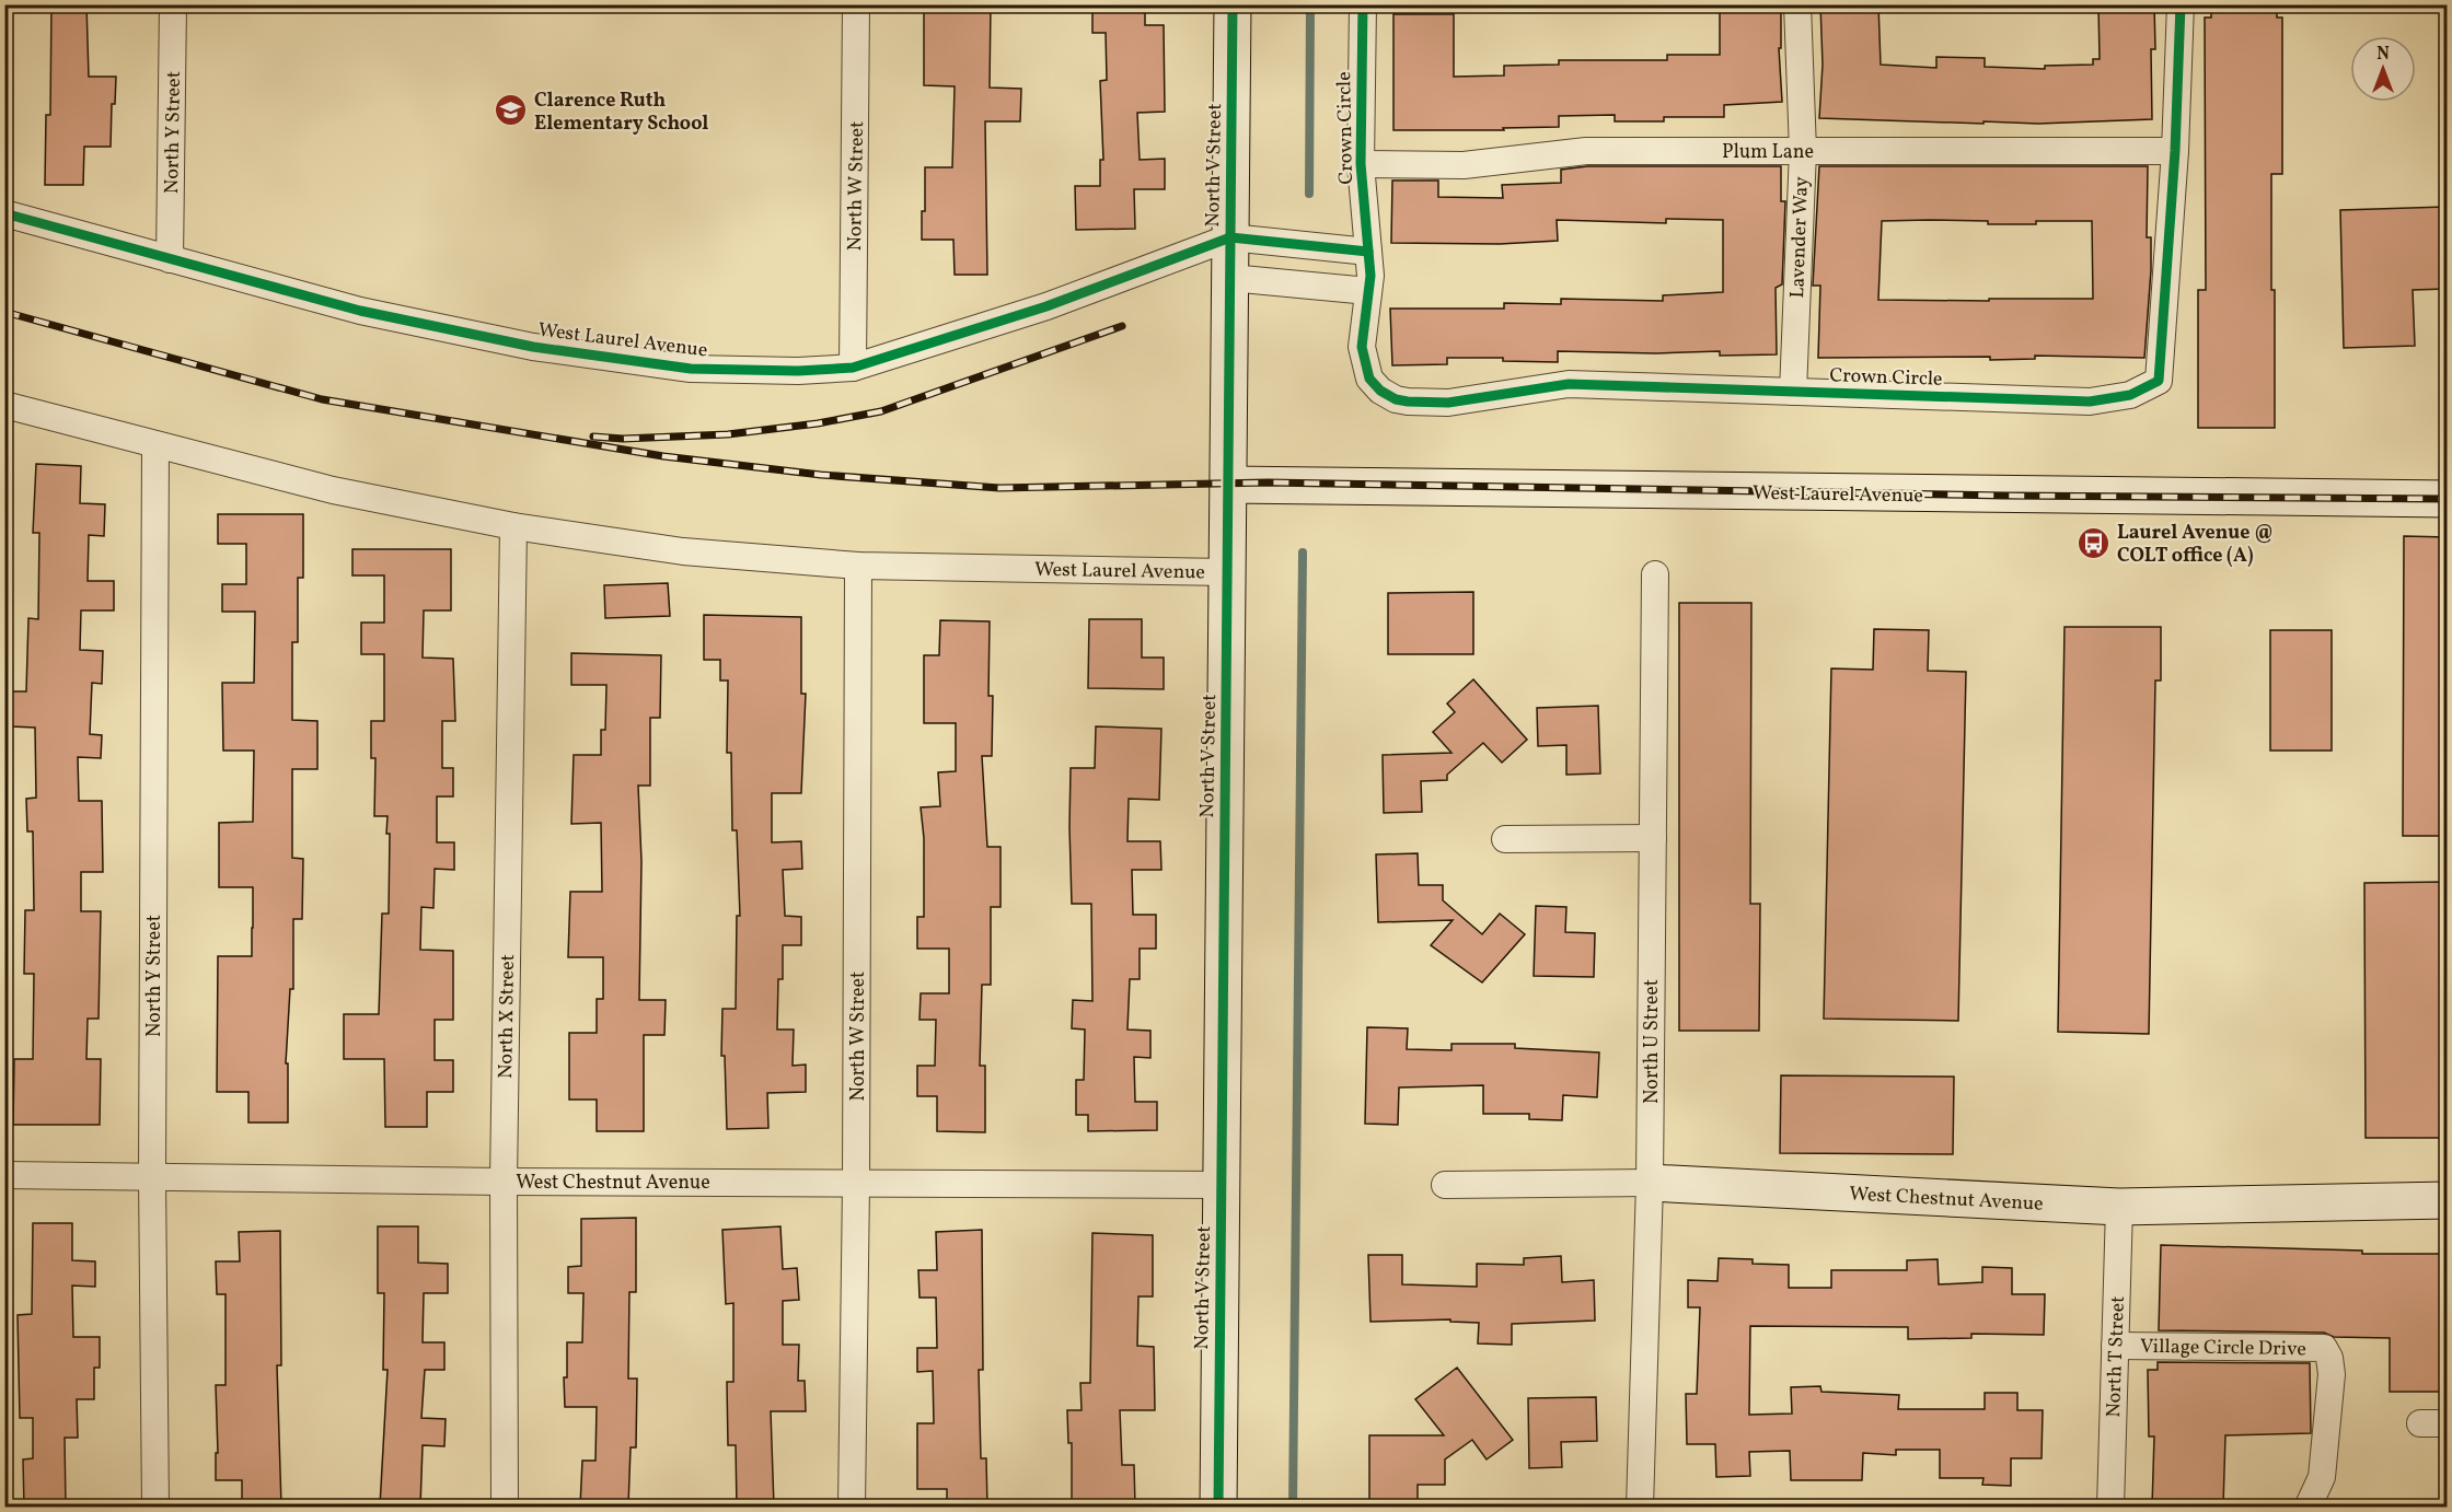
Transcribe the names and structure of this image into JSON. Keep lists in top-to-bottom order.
{
  "streets": {
    "street": [
      "Crown Circle",
      "North Y Street",
      "Plum Lane",
      "North V Street",
      "North W Street",
      "Lavender Way",
      "West Laurel Avenue",
      "North X Street",
      "North U Street",
      "West Chestnut Avenue",
      "Village Circle Drive",
      "North T Street"
    ]
  },
  "crossings": [
    ["Crown Circle", "Plum Lane"],
    ["Crown Circle", "Lavender Way"],
    ["North Y Street", "West Laurel Avenue"],
    ["North Y Street", "West Chestnut Avenue"],
    ["Plum Lane", "Lavender Way"],
    ["North V Street", "West Laurel Avenue"],
    ["North V Street", "West Chestnut Avenue"],
    ["North W Street", "West Laurel Avenue"],
    ["North W Street", "West Chestnut Avenue"],
    ["West Laurel Avenue", "North X Street"],
    ["North X Street", "West Chestnut Avenue"],
    ["North U Street", "West Chestnut Avenue"],
    ["West Chestnut Avenue", "North T Street"],
    ["Village Circle Drive", "North T Street"]
  ],
  "places": {
    "school or university": ["Clarence Ruth Elementary School"],
    "bus stop": ["Laurel Avenue @ COLT office (A)"]
  },
  "north": "top"
}
